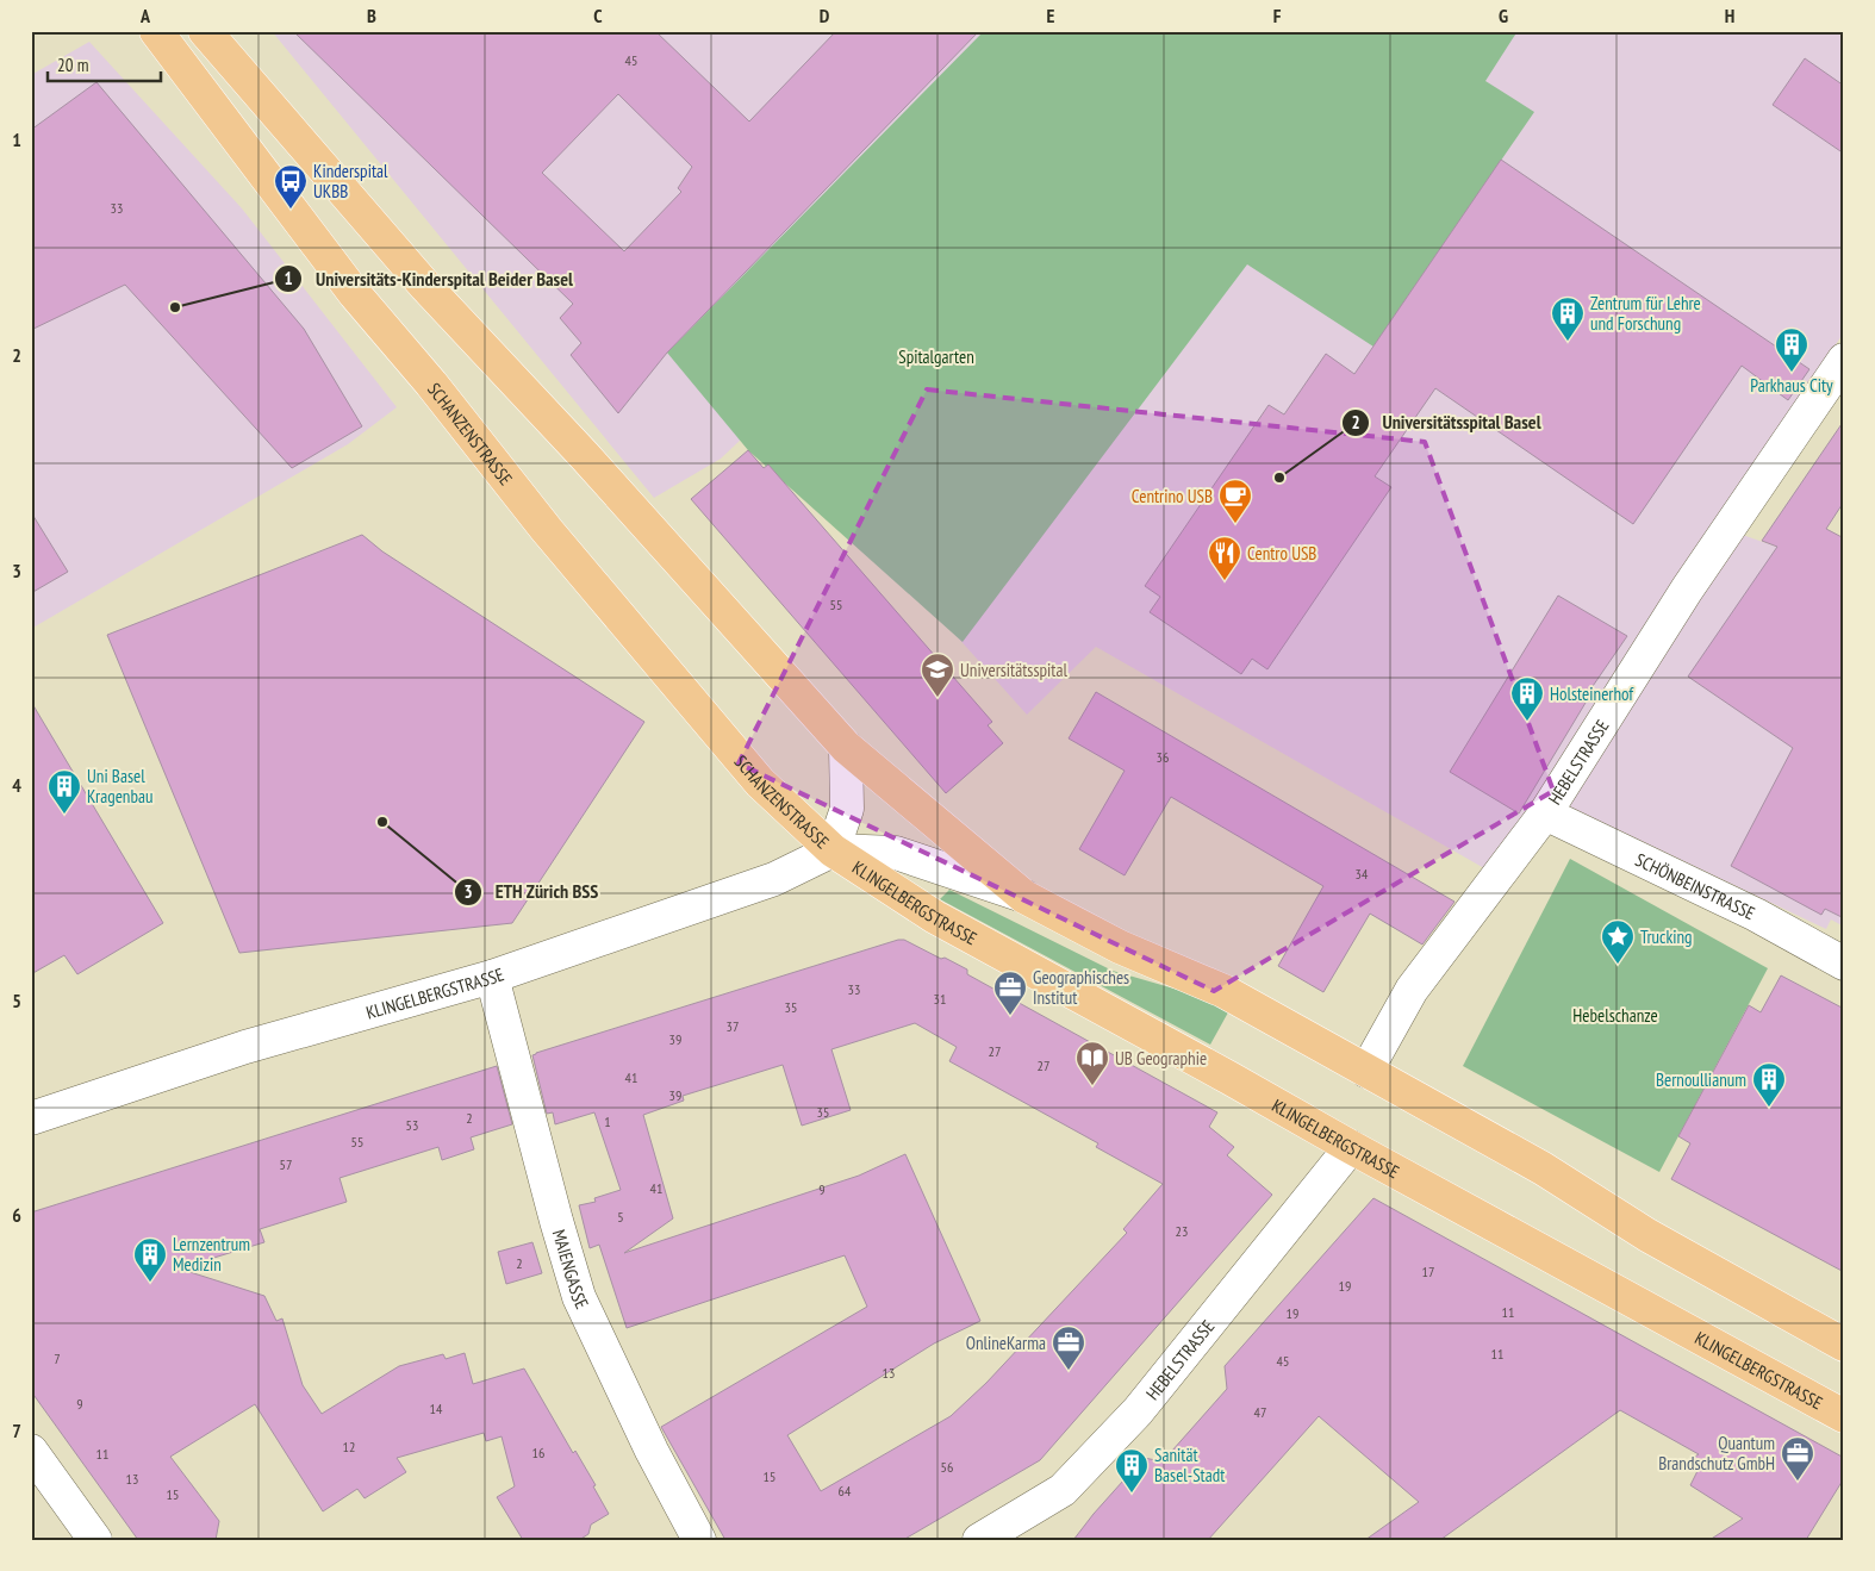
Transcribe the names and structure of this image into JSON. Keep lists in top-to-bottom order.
{
  "streets": {
    "main road": ["SCHANZENSTRASSE", "KLINGELBERGSTRASSE"],
    "street": ["HEBELSTRASSE", "SCHÖNBEINSTRASSE", "MAIENGASSE"]
  },
  "crossings": [
    ["SCHANZENSTRASSE", "KLINGELBERGSTRASSE"],
    ["HEBELSTRASSE", "SCHÖNBEINSTRASSE"],
    ["HEBELSTRASSE", "KLINGELBERGSTRASSE"],
    ["KLINGELBERGSTRASSE", "MAIENGASSE"]
  ],
  "parks": ["Spitalgarten", "Hebelschanze"],
  "places": {
    "bus stop": ["Kinderspital UKBB"],
    "other": ["Universitäts-Kinderspital Beider Basel", "Universitätsspital Basel", "ETH Zürich BSS"],
    "building": [
      "Zentrum für Lehre und Forschung",
      "Parkhaus City",
      "Holsteinerhof",
      "Uni Basel Kragenbau",
      "Bernoullianum",
      "Lernzentrum Medizin",
      "Sanität Basel-Stadt"
    ],
    "cafe": ["Centrino USB"],
    "restaurant": ["Centro USB"],
    "school or university": ["Universitätsspital"],
    "place": ["Trucking"],
    "office": ["Geographisches Institut", "OnlineKarma", "Quantum Brandschutz GmbH"],
    "library": ["UB Geographie"]
  },
  "house_numbers": [
    "45",
    "33",
    "55",
    "36",
    "34",
    "33",
    "31",
    "35",
    "37",
    "39",
    "27",
    "27",
    "41",
    "39",
    "35",
    "2",
    "1",
    "53",
    "55",
    "57",
    "41",
    "9",
    "5",
    "23",
    "2",
    "17",
    "19",
    "11",
    "19",
    "11",
    "7",
    "45",
    "13",
    "9",
    "14",
    "47",
    "12",
    "16",
    "11",
    "56",
    "15",
    "13",
    "64",
    "15"
  ],
  "scale_bar": "20 m",
  "grid": {
    "columns": [
      "A",
      "B",
      "C",
      "D",
      "E",
      "F",
      "G",
      "H"
    ],
    "rows": [
      "1",
      "2",
      "3",
      "4",
      "5",
      "6",
      "7"
    ]
  }
}
